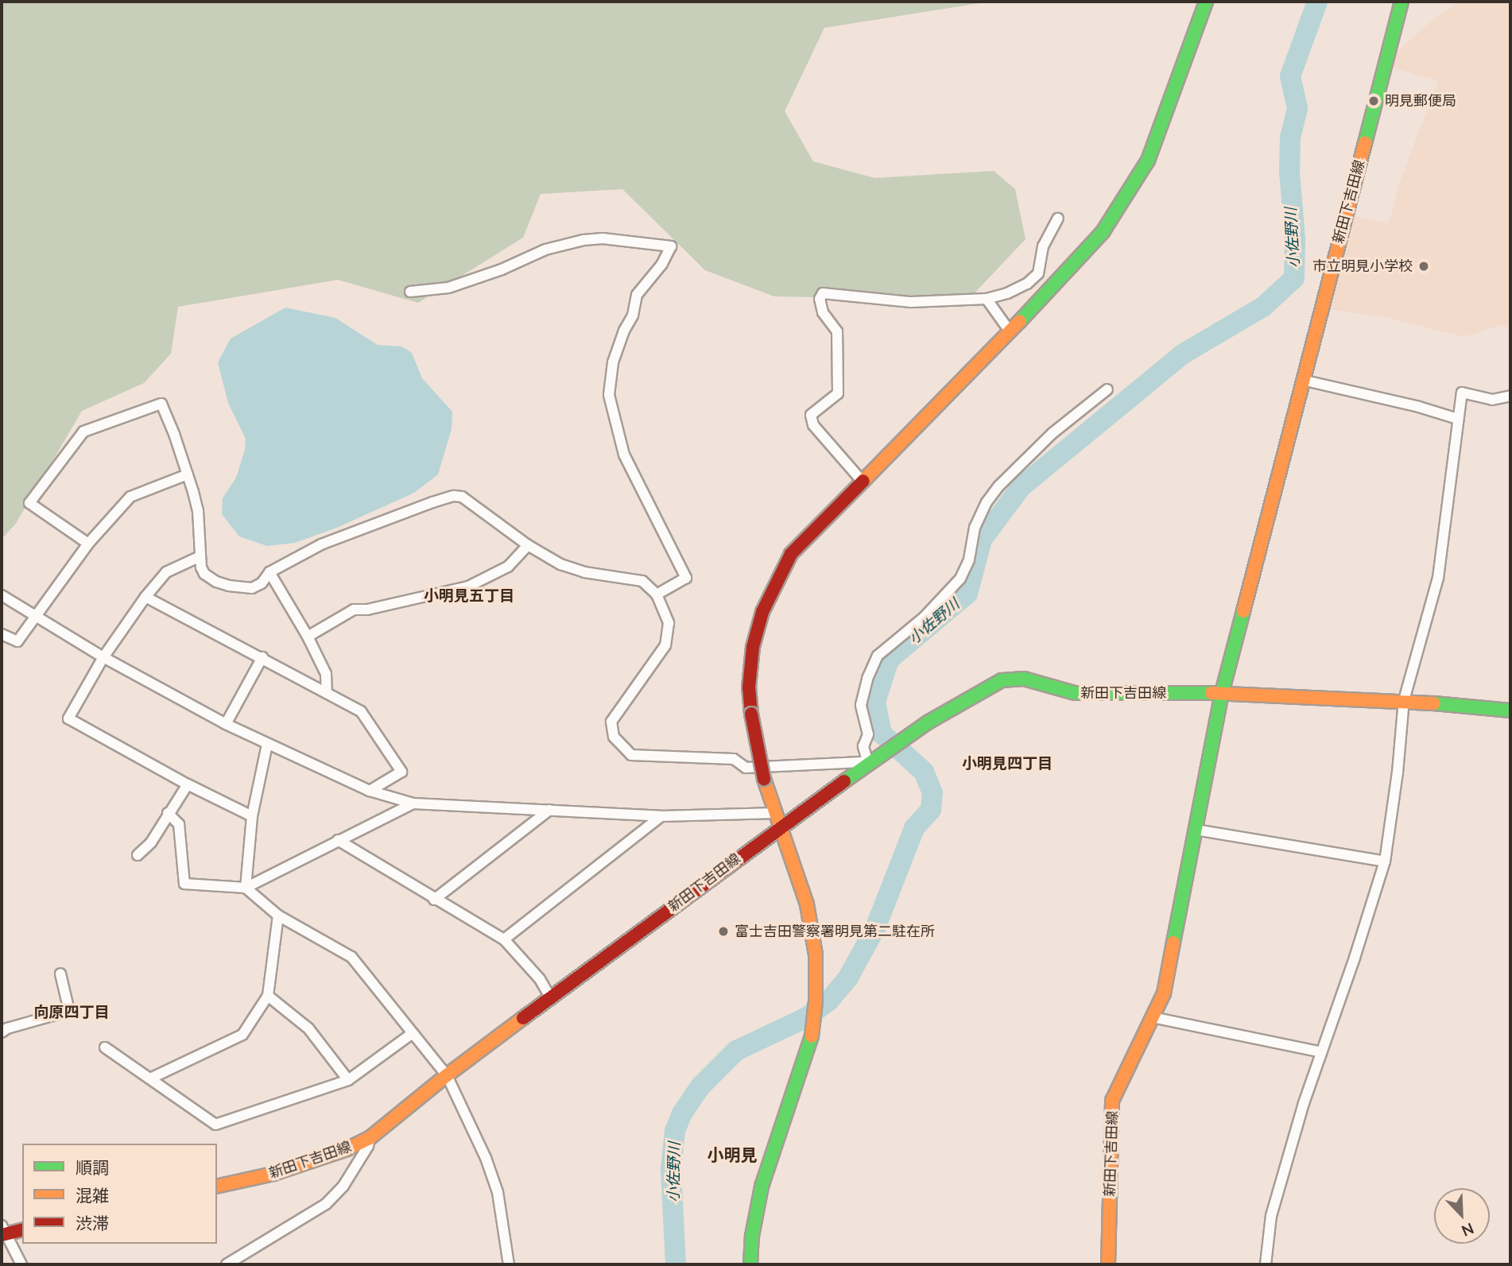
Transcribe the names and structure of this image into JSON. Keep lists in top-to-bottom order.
{
  "streets": {
    "main road": ["新田下吉田線"]
  },
  "districts": [
    "小明見五丁目",
    "小明見四丁目",
    "向原四丁目",
    "小明見"
  ],
  "water": ["小佐野川"],
  "places": ["明見郵便局", "市立明見小学校", "富士吉田警察署明見第二駐在所"],
  "legend": ["順調", "混雑", "渋滞"],
  "north": "bottom right"
}
